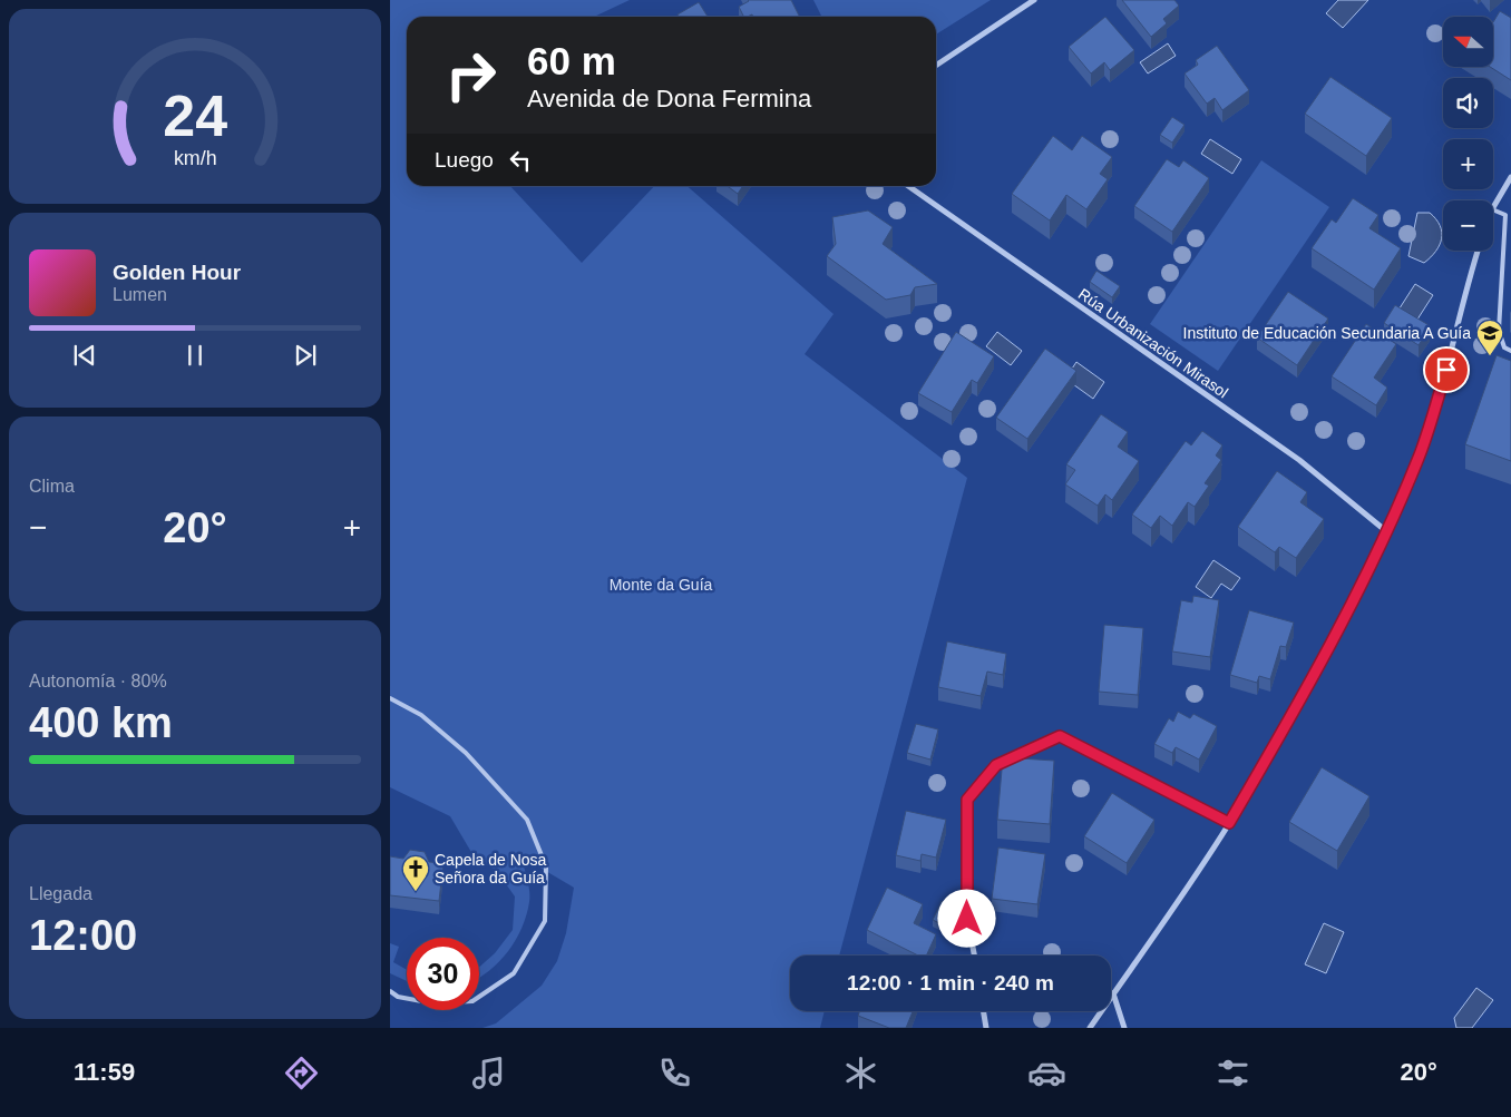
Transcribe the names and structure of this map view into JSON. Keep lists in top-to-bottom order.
{
  "streets": {
    "street": ["Rúa Urbanización Mirasol"]
  },
  "parks": ["Monte da Guía"],
  "places": {
    "school or university": ["Instituto de Educación Secundaria A Guía"],
    "church": ["Capela de Nosa Señora da Guía"]
  },
  "north": "left",
  "page": {
    "map_buttons": ["+", "−"],
    "turn": ["60 m", "Avenida de Dona Fermina"],
    "then": "Luego",
    "song": ["Golden Hour", "Lumen"],
    "tile": [
      "Clima",
      ["Autonomía · 80%", "400 km"],
      ["Llegada", "12:00"]
    ],
    "heat": ["−", "20°", "+"],
    "limit": "30",
    "trip": "12:00 · 1 min · 240 m",
    "tabs": ["11:59", "20°"],
    "gauge": ["24", "km/h"]
  }
}
